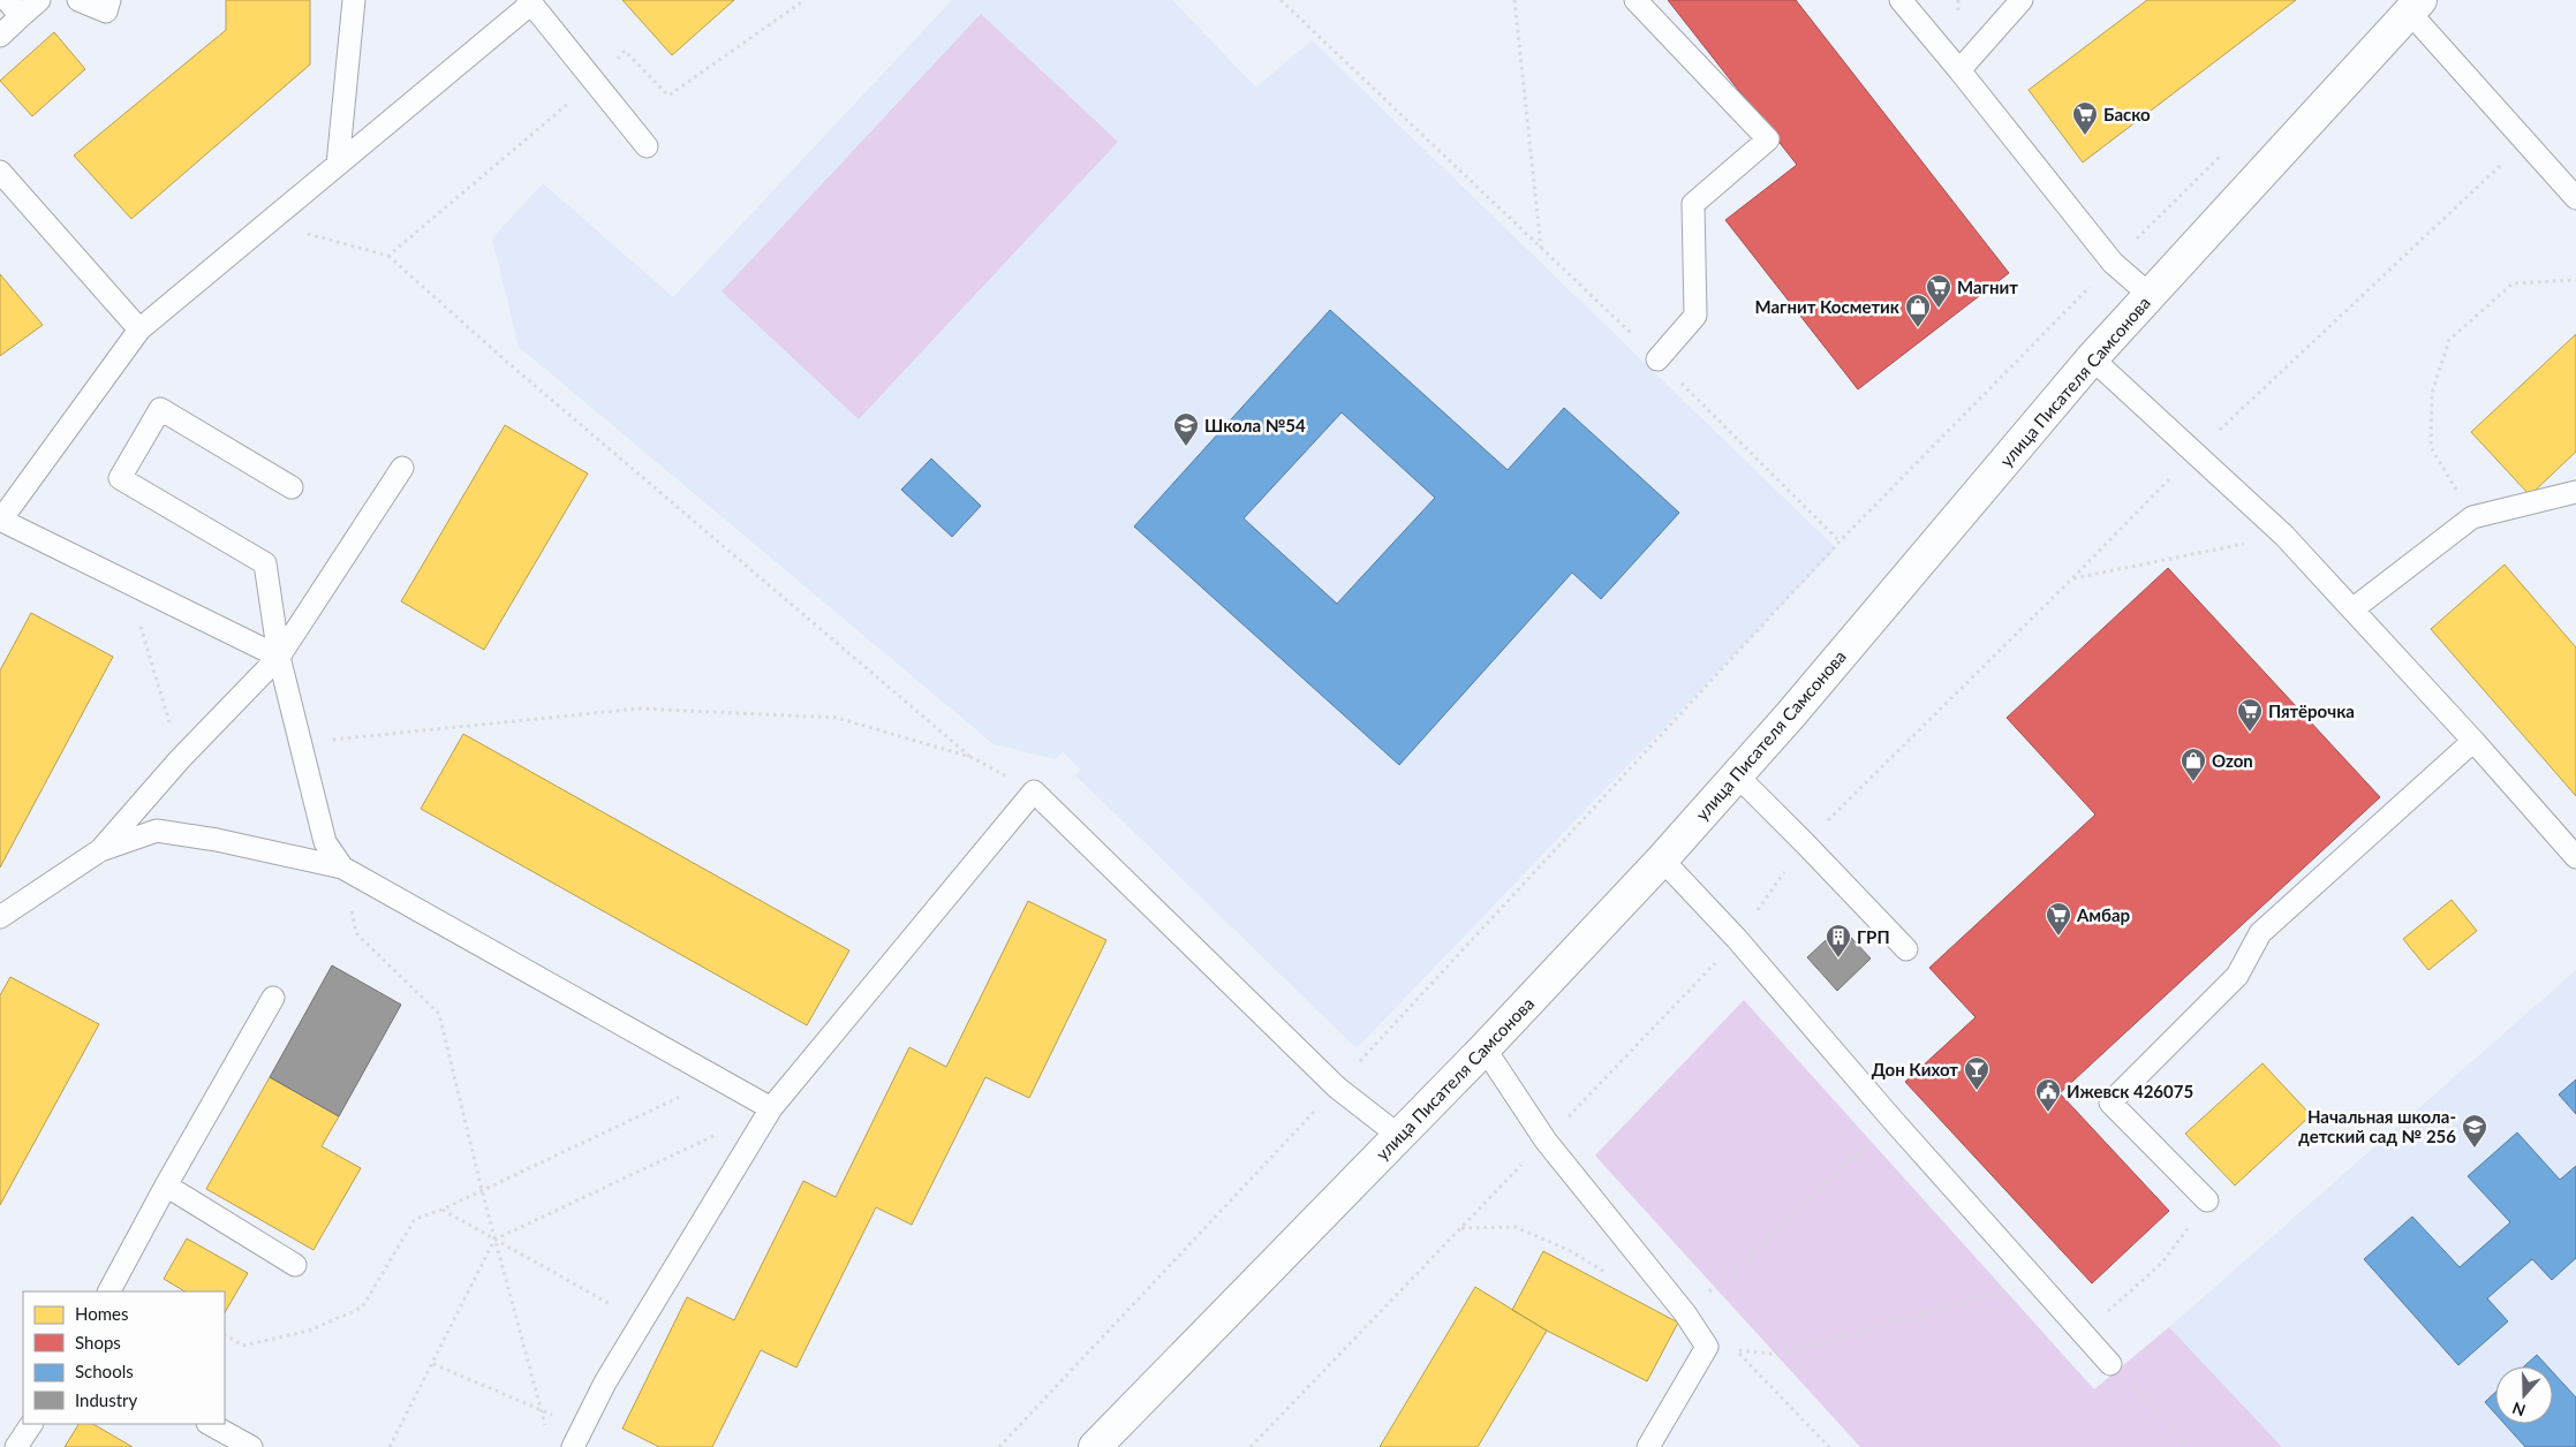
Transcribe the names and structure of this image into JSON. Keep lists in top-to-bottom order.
{
  "streets": {
    "street": ["улица Писателя Самсонова"]
  },
  "places": {
    "supermarket": [
      "Баско",
      "Магнит",
      "Пятёрочка",
      "Амбар"
    ],
    "shop": ["Магнит Косметик", "Ozon"],
    "school or university": ["Школа №54", "Начальная школа- детский сад № 256"],
    "building": ["ГРП"],
    "bar": ["Дон Кихот"],
    "public building": ["Ижевск 426075"]
  },
  "legend": [
    "Homes",
    "Shops",
    "Schools",
    "Industry"
  ],
  "north": "bottom"
}
